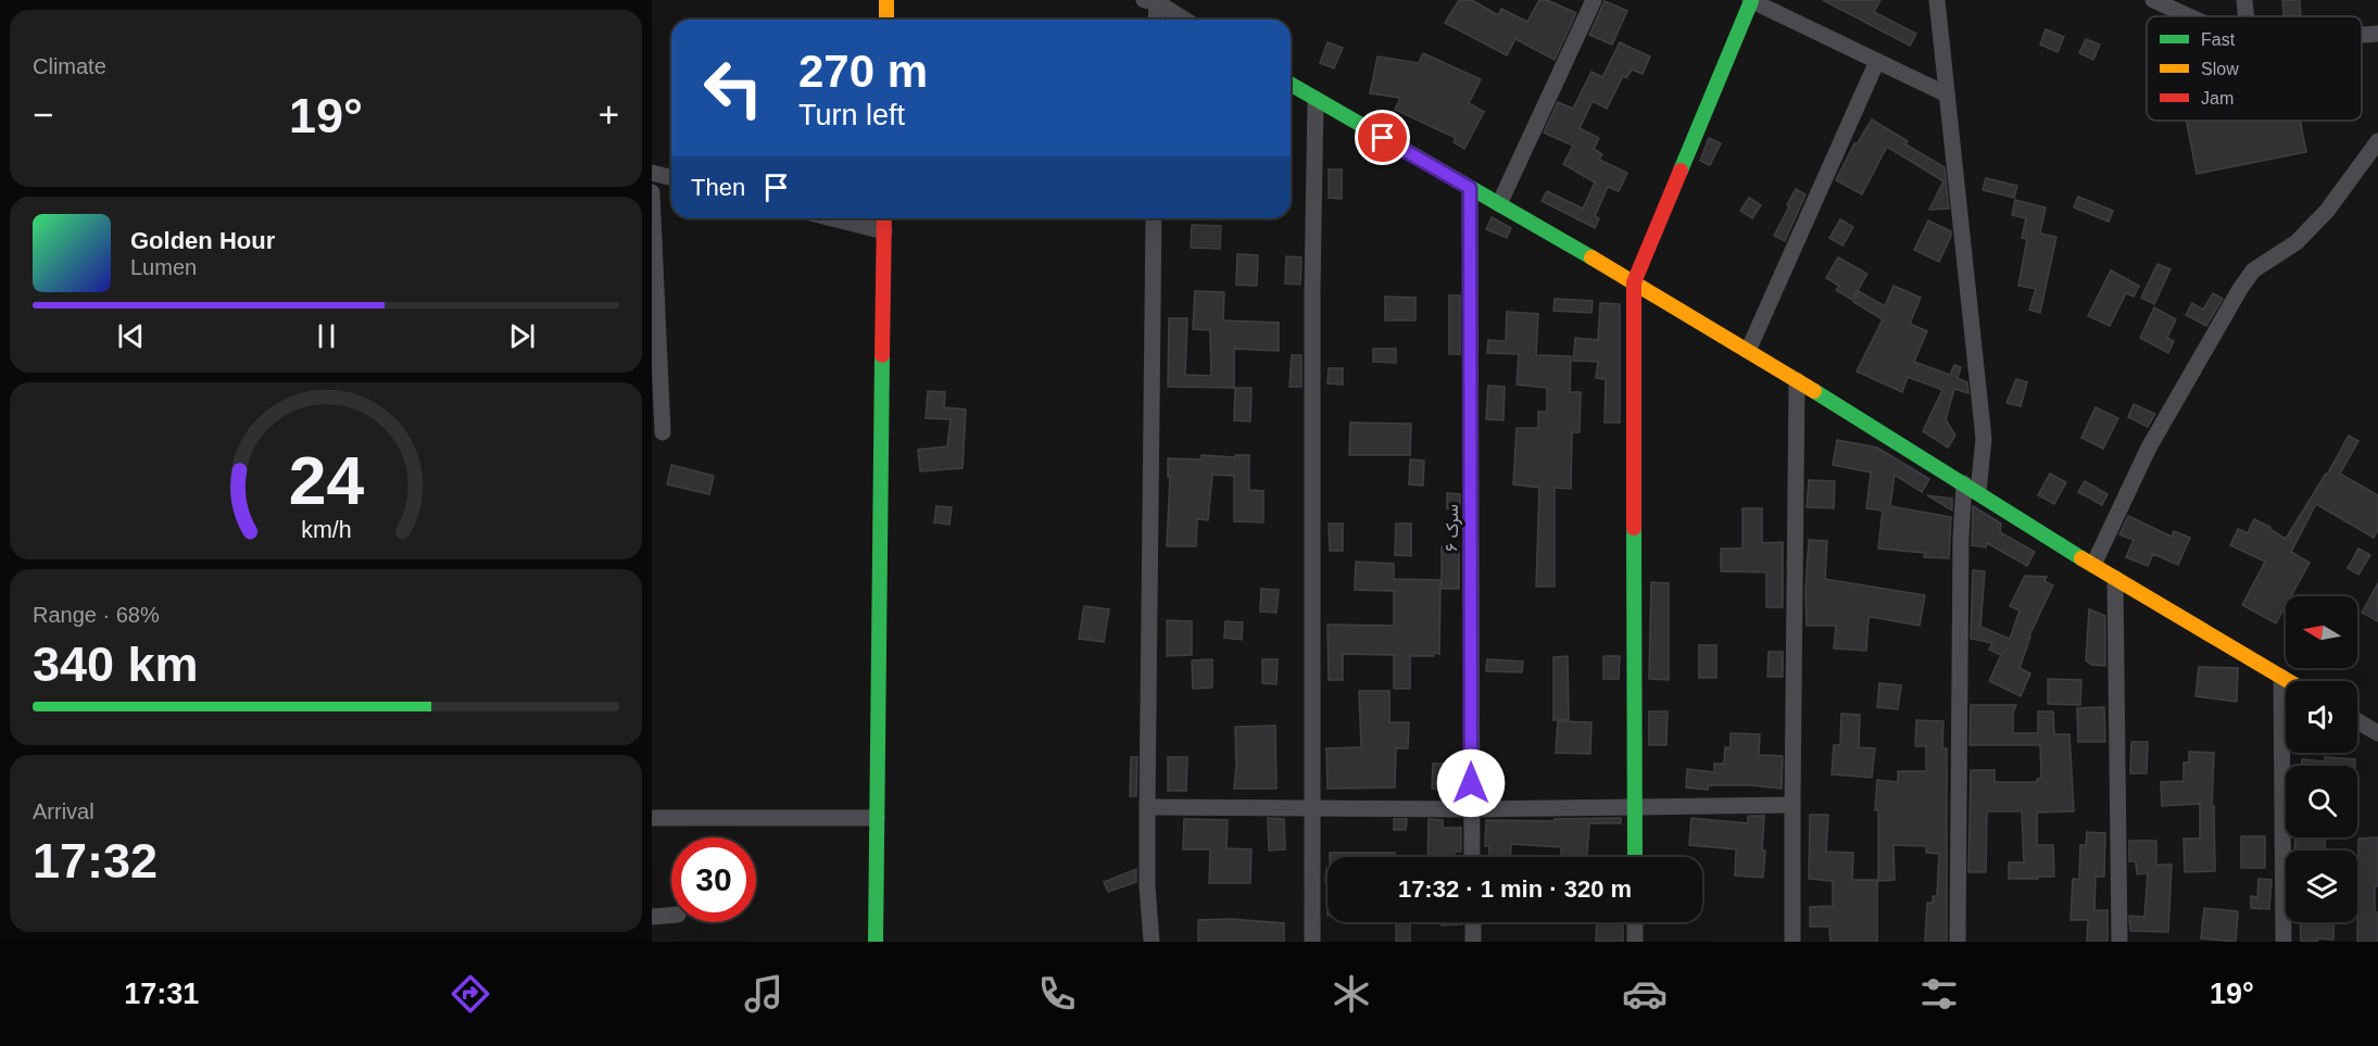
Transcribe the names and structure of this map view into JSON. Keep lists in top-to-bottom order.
{
  "streets": {
    "street": ["سرک ۶"]
  },
  "legend": ["Fast", "Slow", "Jam"],
  "north": "left",
  "page": {
    "tile": [
      "Climate",
      ["Range · 68%", "340 km"],
      ["Arrival", "17:32"]
    ],
    "turn": ["270 m", "Turn left"],
    "heat": ["−", "19°", "+"],
    "then": "Then",
    "song": ["Golden Hour", "Lumen"],
    "limit": "30",
    "trip": "17:32 · 1 min · 320 m",
    "tabs": ["17:31", "19°"],
    "gauge": ["24", "km/h"]
  }
}
